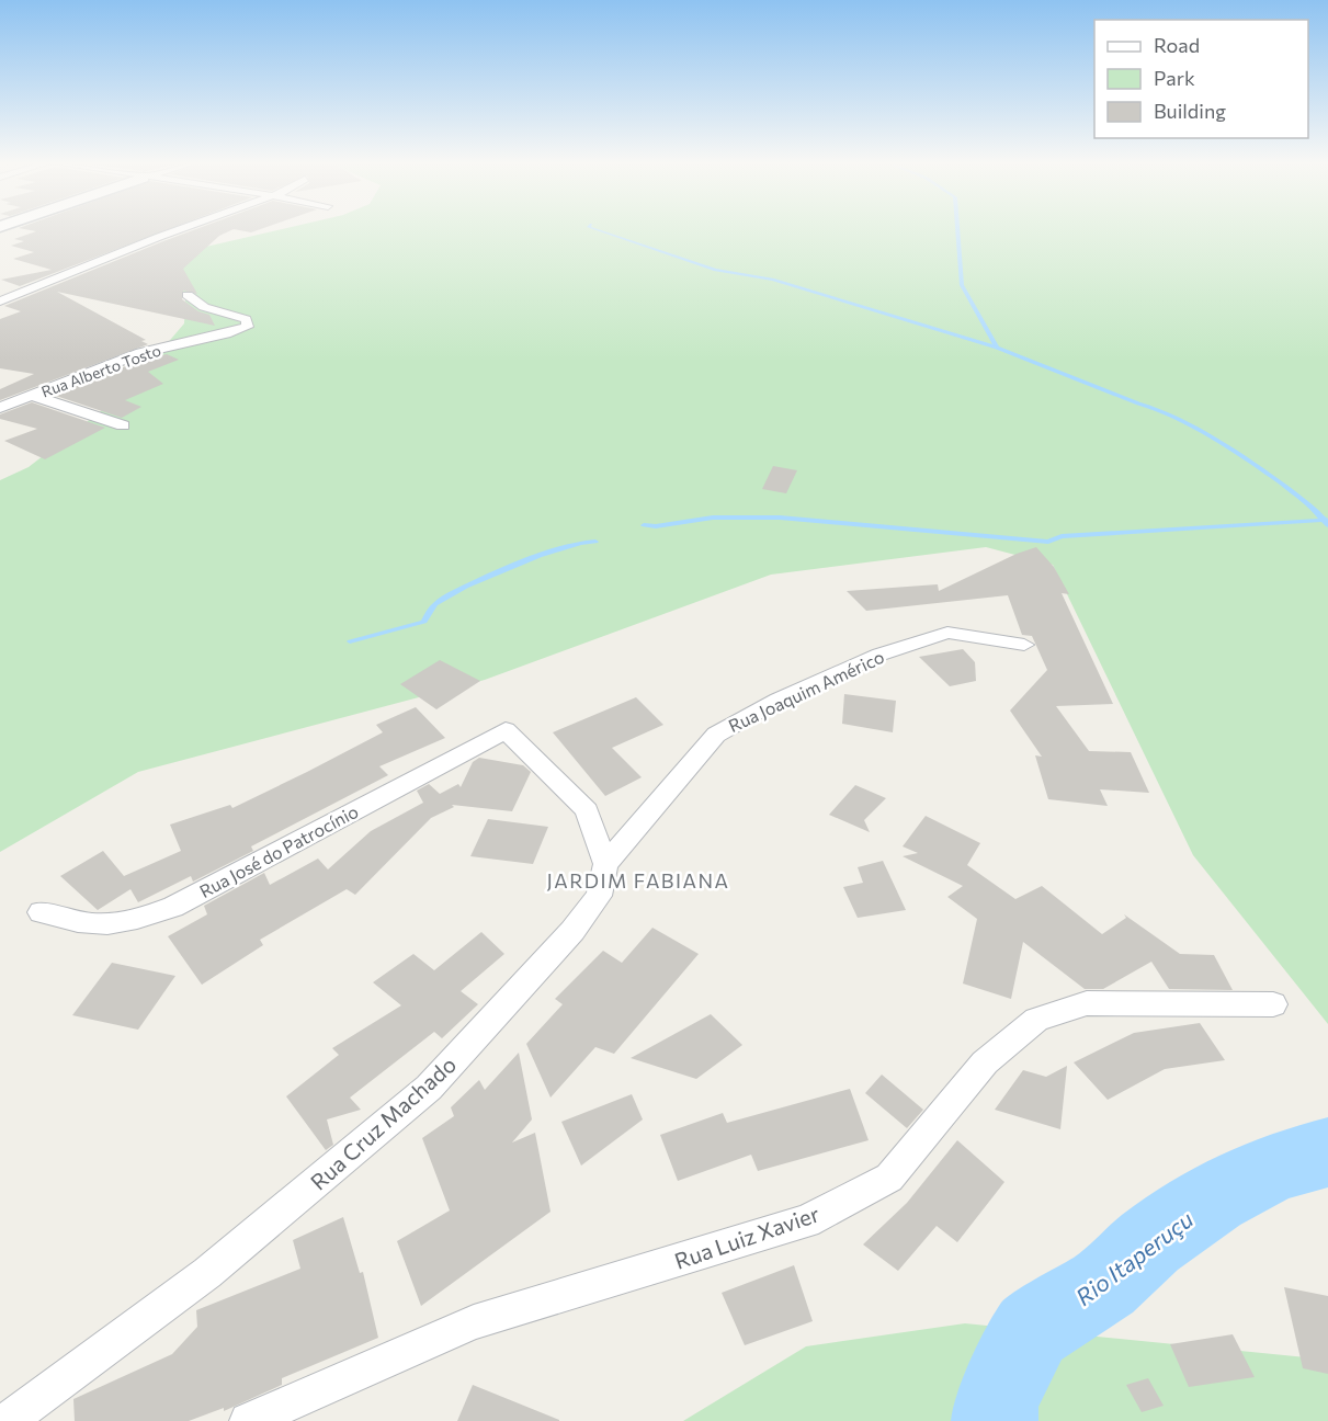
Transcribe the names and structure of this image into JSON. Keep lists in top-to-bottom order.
{
  "streets": {
    "street": [
      "Rua Alberto Tosto",
      "Rua Joaquim Américo",
      "Rua José do Patrocínio",
      "Rua Cruz Machado",
      "Rua Luiz Xavier"
    ]
  },
  "crossings": [
    ["Rua Joaquim Américo", "Rua José do Patrocínio"],
    ["Rua Joaquim Américo", "Rua Cruz Machado"],
    ["Rua José do Patrocínio", "Rua Cruz Machado"]
  ],
  "districts": ["JARDIM FABIANA"],
  "water": ["Rio Itaperuçu"],
  "legend": ["Road", "Park", "Building"]
}
